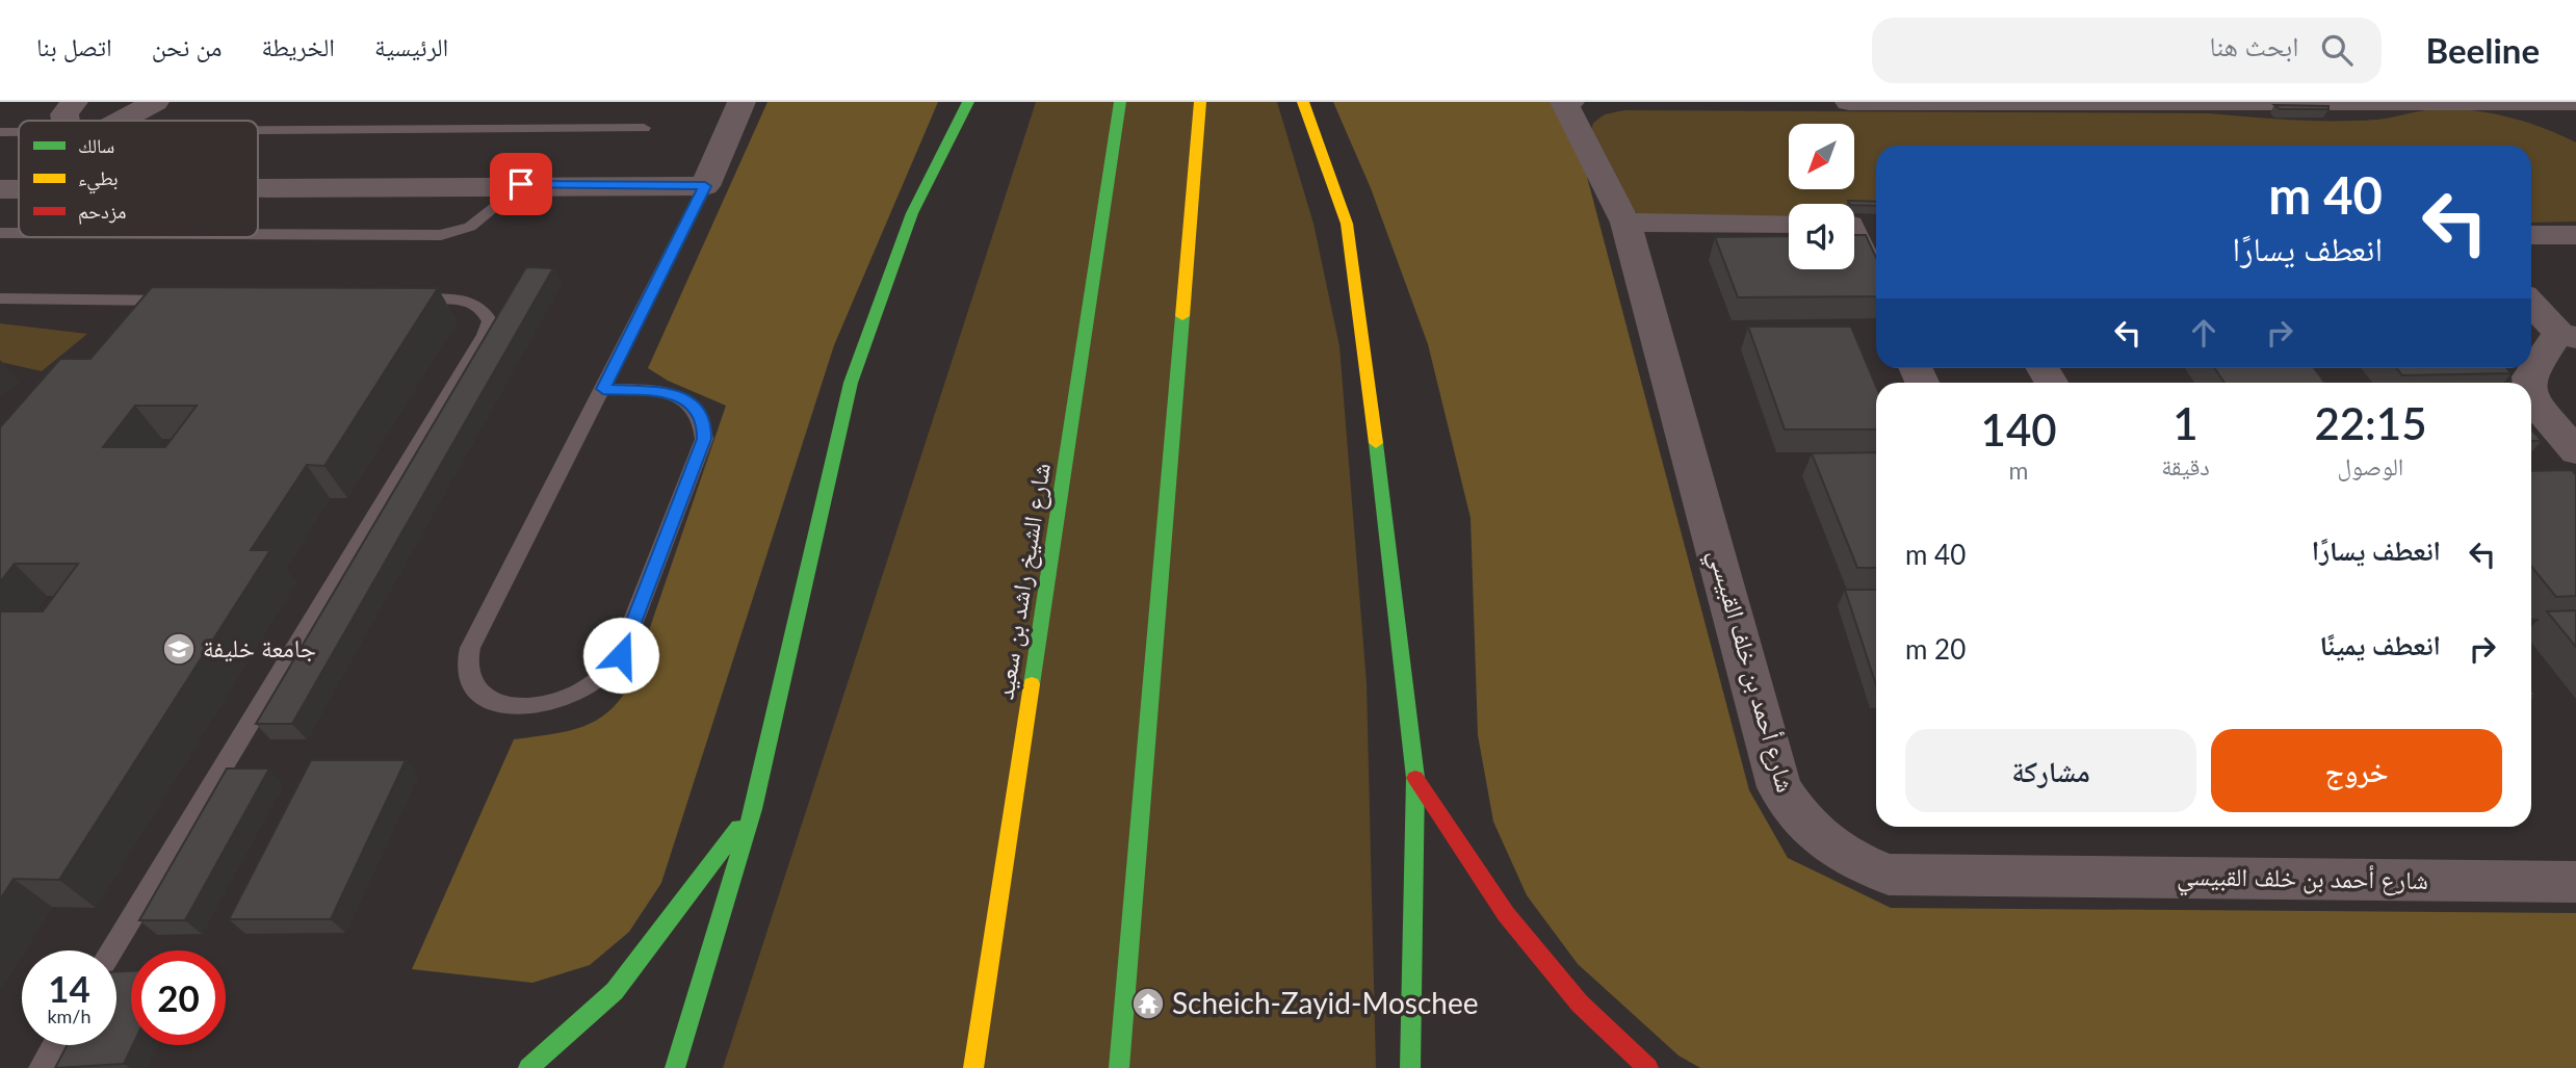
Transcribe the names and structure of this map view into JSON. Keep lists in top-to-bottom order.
{
  "streets": {
    "main road": ["شارع الشيخ راشد بن سعيد"],
    "street": ["شارع أحمد بن خلف القبيسي"]
  },
  "places": {
    "school or university": ["جامعة خليفة"],
    "temple": ["Scheich-Zayid-Moschee"]
  },
  "legend": ["سالك", "بطيء", "مزدحم"],
  "north": "bottom left",
  "page": {
    "header": "Beeline",
    "search": "ابحث هنا",
    "nav": [
      "الرئيسية",
      "الخريطة",
      "من نحن",
      "اتصل بنا"
    ],
    "turn": ["40 m", "انعطف يسارًا"],
    "eta": [
      "22:15",
      "الوصول",
      "1",
      "دقيقة",
      "140",
      "m"
    ],
    "list": [
      {
        "name": "انعطف يسارًا",
        "value": "40 m"
      },
      {
        "name": "انعطف يمينًا",
        "value": "20 m"
      }
    ],
    "buttons": ["خروج", "مشاركة"],
    "speed": "14 km/h",
    "limit": "20"
  }
}
